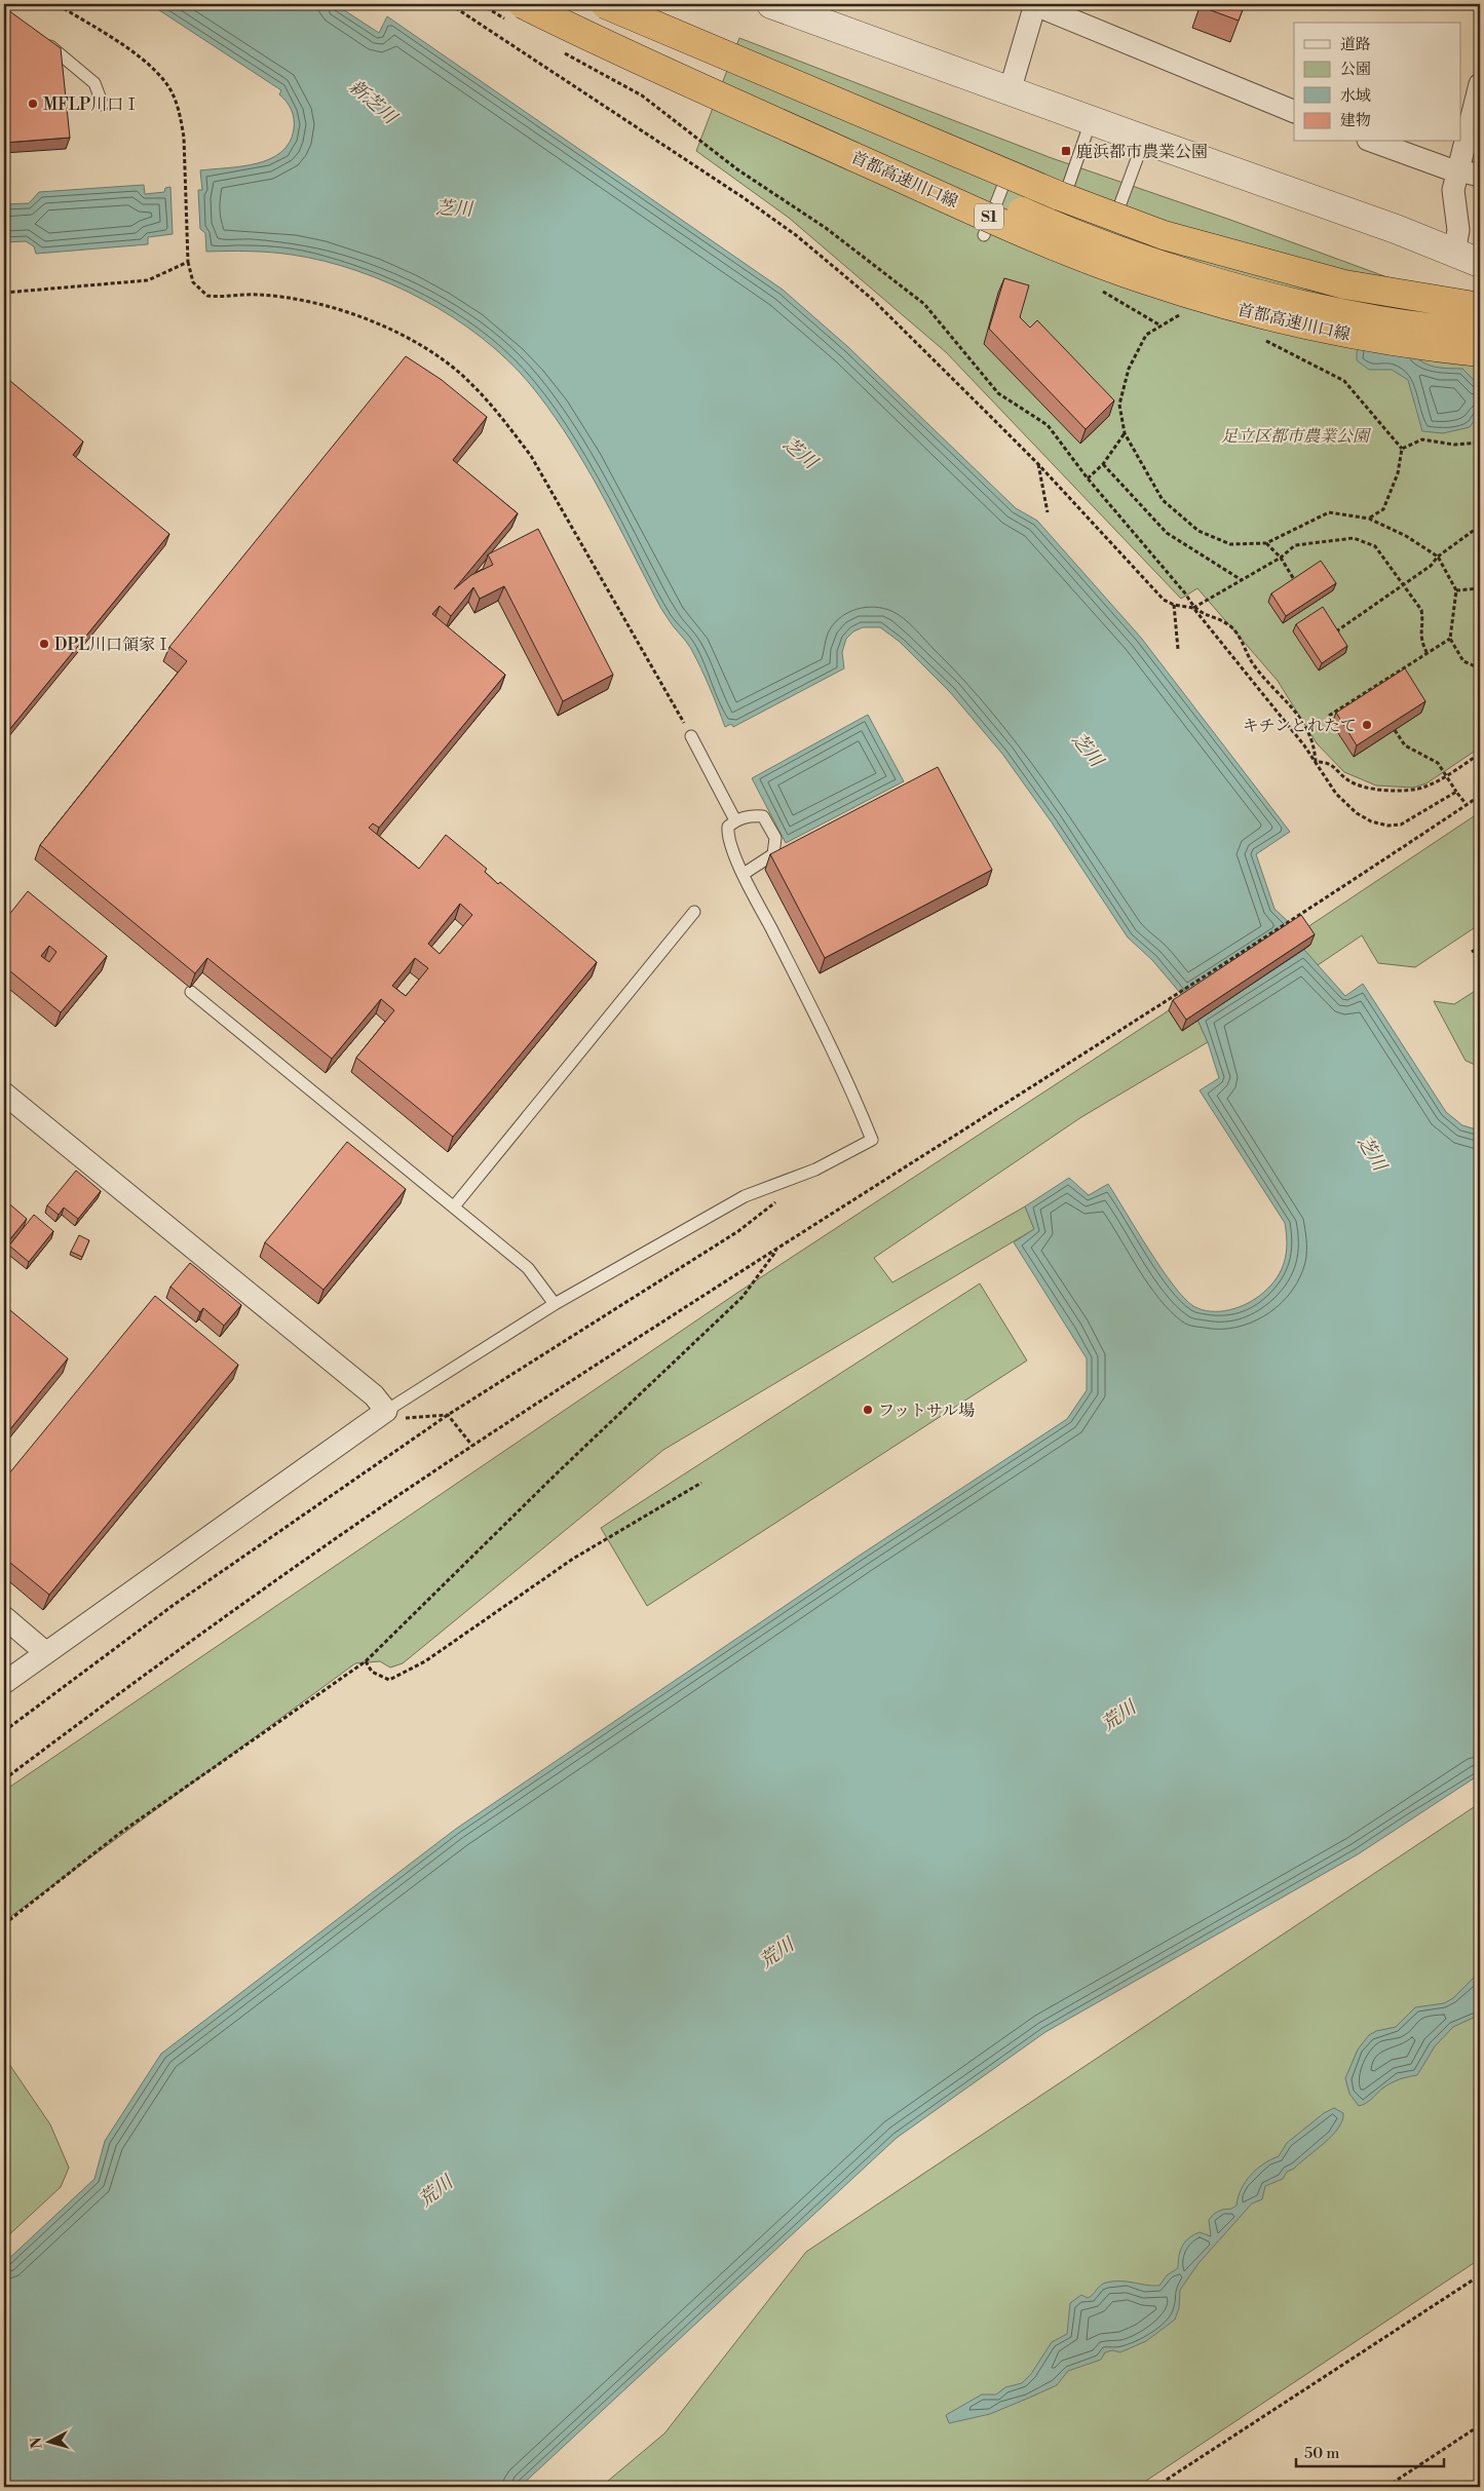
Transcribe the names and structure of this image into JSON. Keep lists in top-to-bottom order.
{
  "streets": {
    "highway": ["首都高速川口線", "S1"]
  },
  "water": ["新芝川", "芝川", "荒川"],
  "parks": ["足立区都市農業公園"],
  "places": {
    "other": [
      "MFLP川口Ⅰ",
      "DPL川口領家Ⅰ",
      "キチンとれたて",
      "フットサル場"
    ],
    "transit": ["鹿浜都市農業公園"]
  },
  "legend": [
    "道路",
    "公園",
    "水域",
    "建物"
  ],
  "scale_bar": "50 m",
  "north": "left"
}
